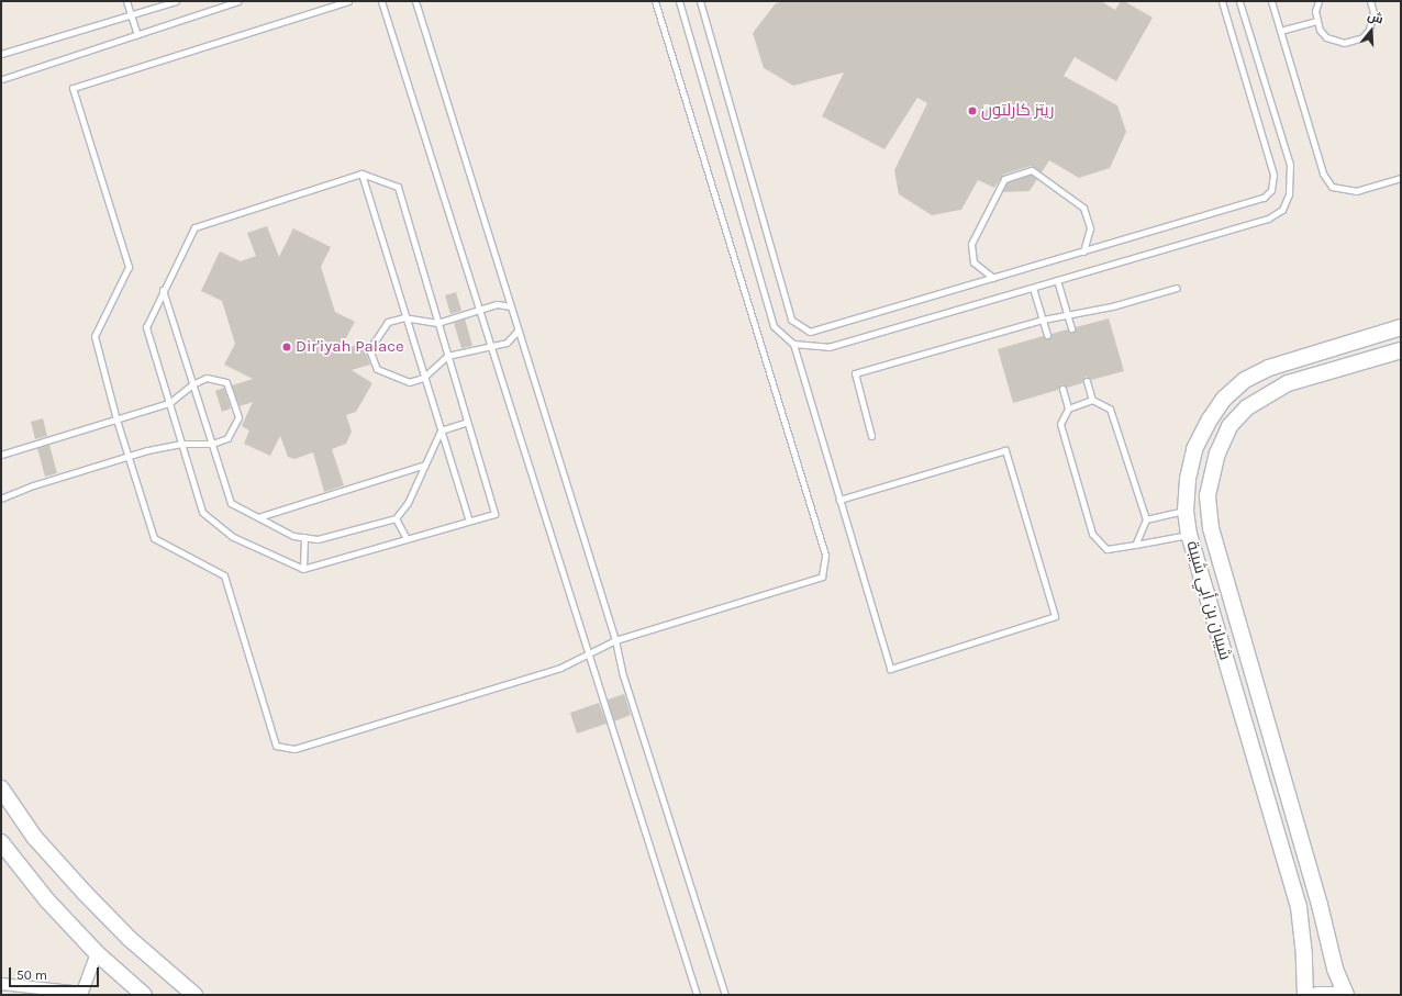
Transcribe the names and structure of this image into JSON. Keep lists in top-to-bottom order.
{
  "streets": {
    "street": ["شيبان بن أبي شيبة"]
  },
  "places": ["ريتز كارلتون", "Dir'iyah Palace"],
  "scale_bar": "50 m",
  "north": "top"
}
